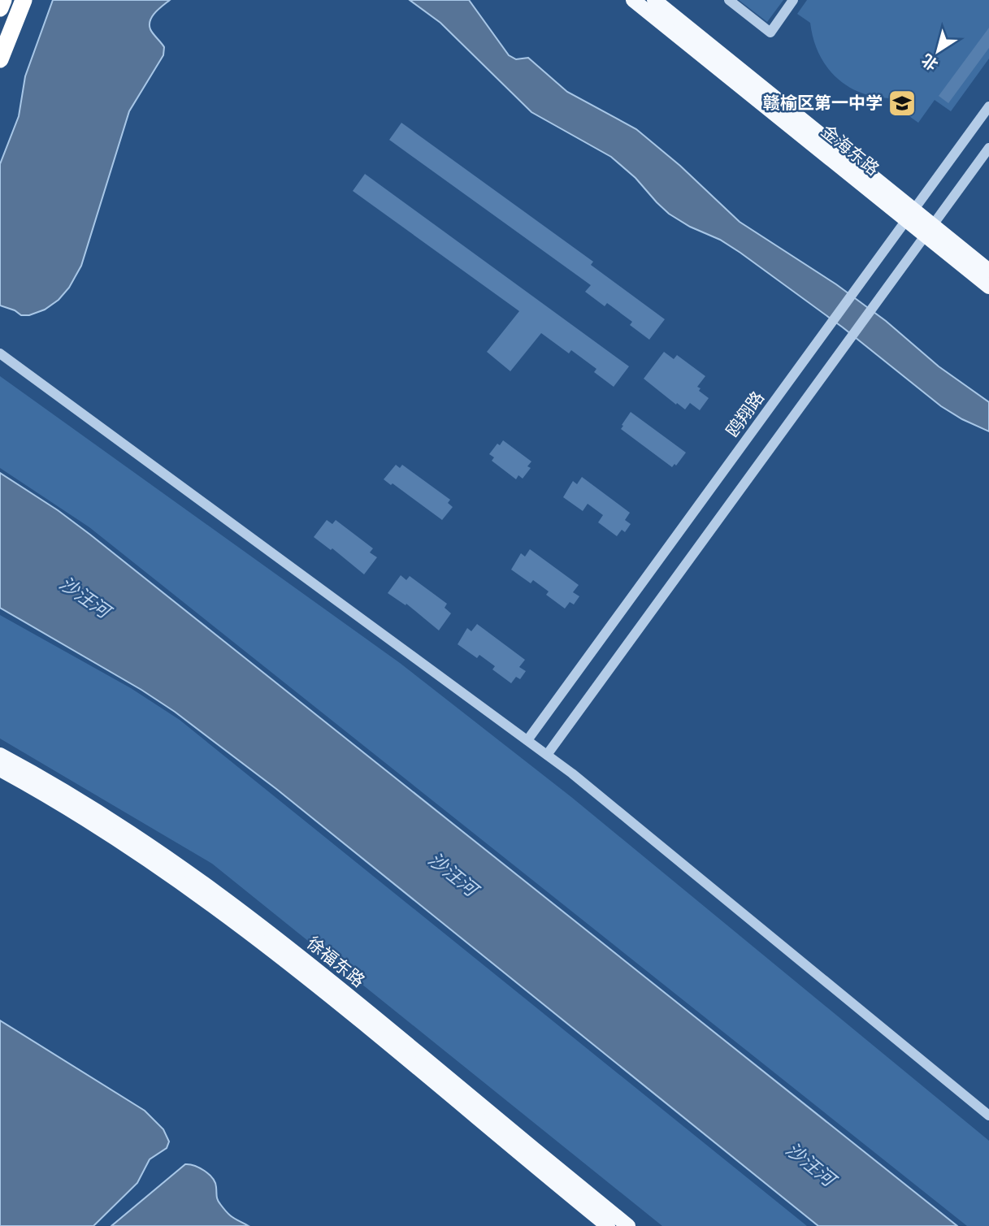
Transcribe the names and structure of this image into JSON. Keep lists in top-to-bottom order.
{
  "streets": {
    "main road": ["金海东路", "徐福东路"],
    "street": ["鸥翔路"]
  },
  "crossings": [
    ["金海东路", "鸥翔路"]
  ],
  "water": ["沙汪河"],
  "places": {
    "school or university": ["赣榆区第一中学"]
  },
  "north": "bottom left"
}
